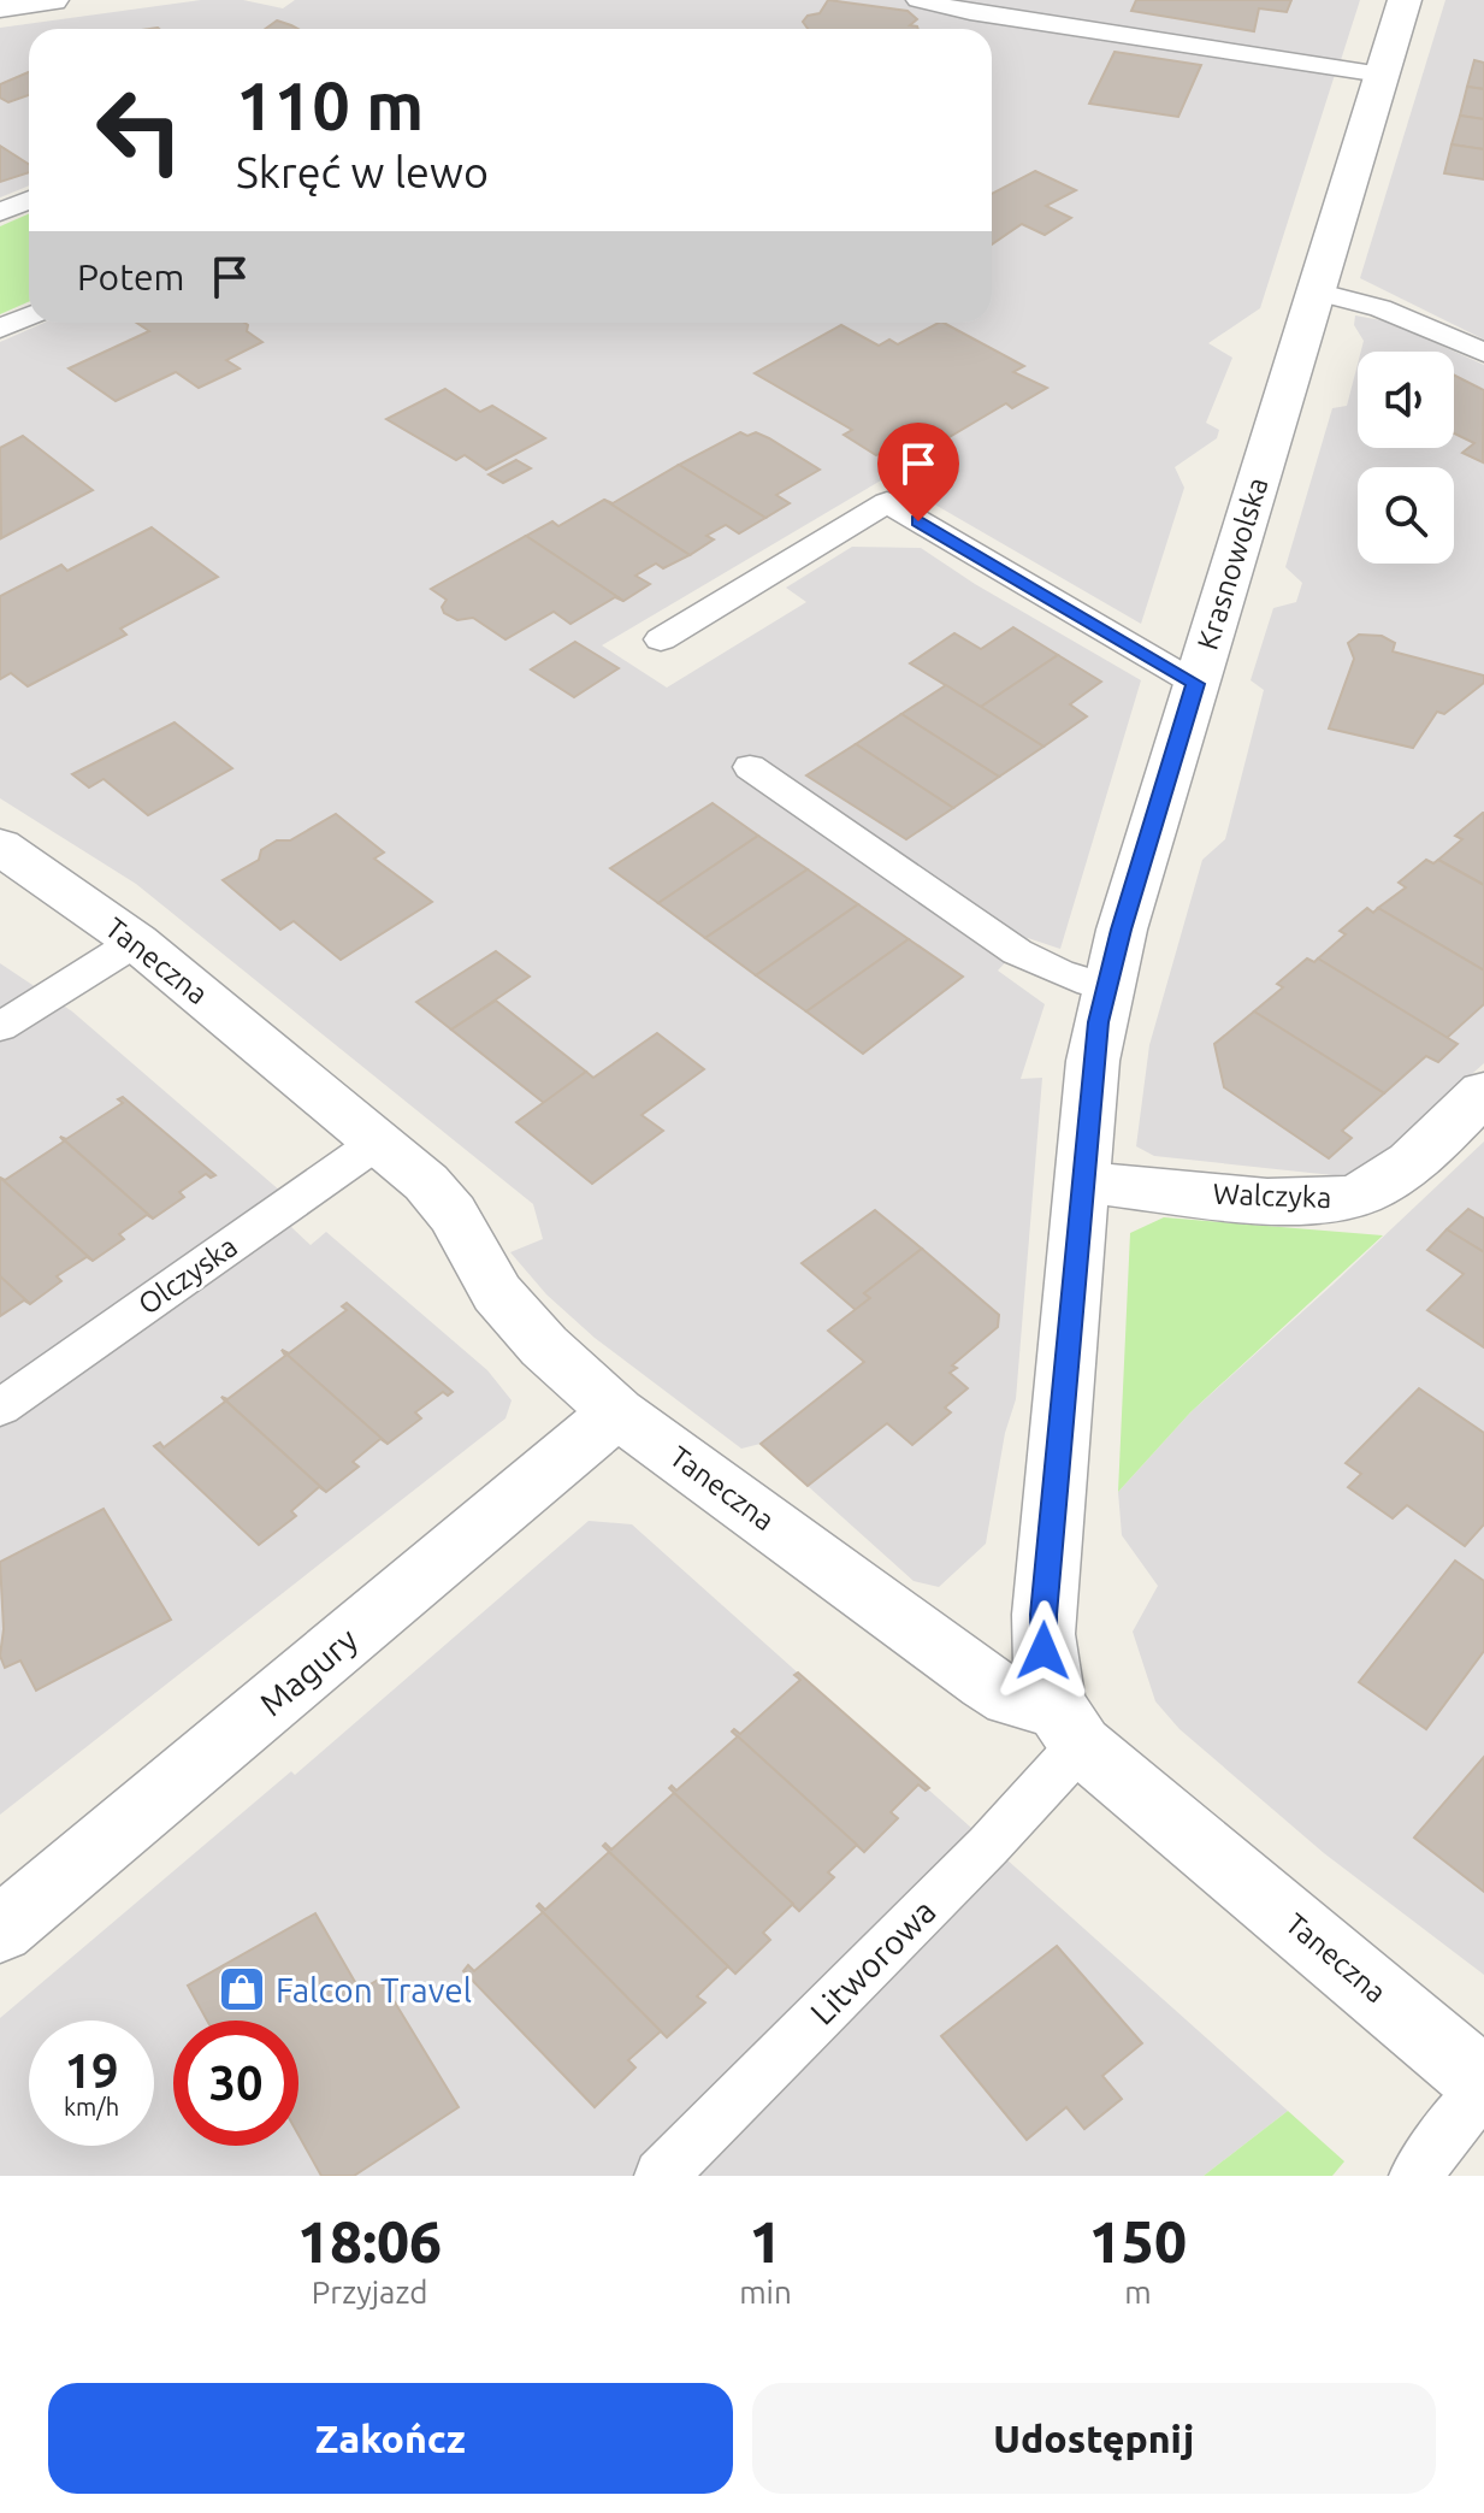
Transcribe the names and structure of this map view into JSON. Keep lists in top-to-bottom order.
{
  "streets": {
    "street": [
      "Krasnowolska",
      "Taneczna",
      "Walczyka",
      "Magury"
    ],
    "lane": ["Olczyska", "Litworowa"]
  },
  "crossings": [
    ["Krasnowolska", "Taneczna"],
    ["Krasnowolska", "Walczyka"],
    ["Krasnowolska", "Litworowa"],
    ["Taneczna", "Olczyska"],
    ["Taneczna", "Magury"],
    ["Taneczna", "Litworowa"]
  ],
  "places": {
    "shop": ["Falcon Travel"]
  },
  "page": {
    "turn": ["110 m", "Skręć w lewo"],
    "then": "Potem",
    "speed": "19 km/h",
    "limit": "30",
    "eta": [
      "18:06",
      "Przyjazd",
      "1",
      "min",
      "150",
      "m"
    ],
    "buttons": ["Zakończ", "Udostępnij"]
  }
}
